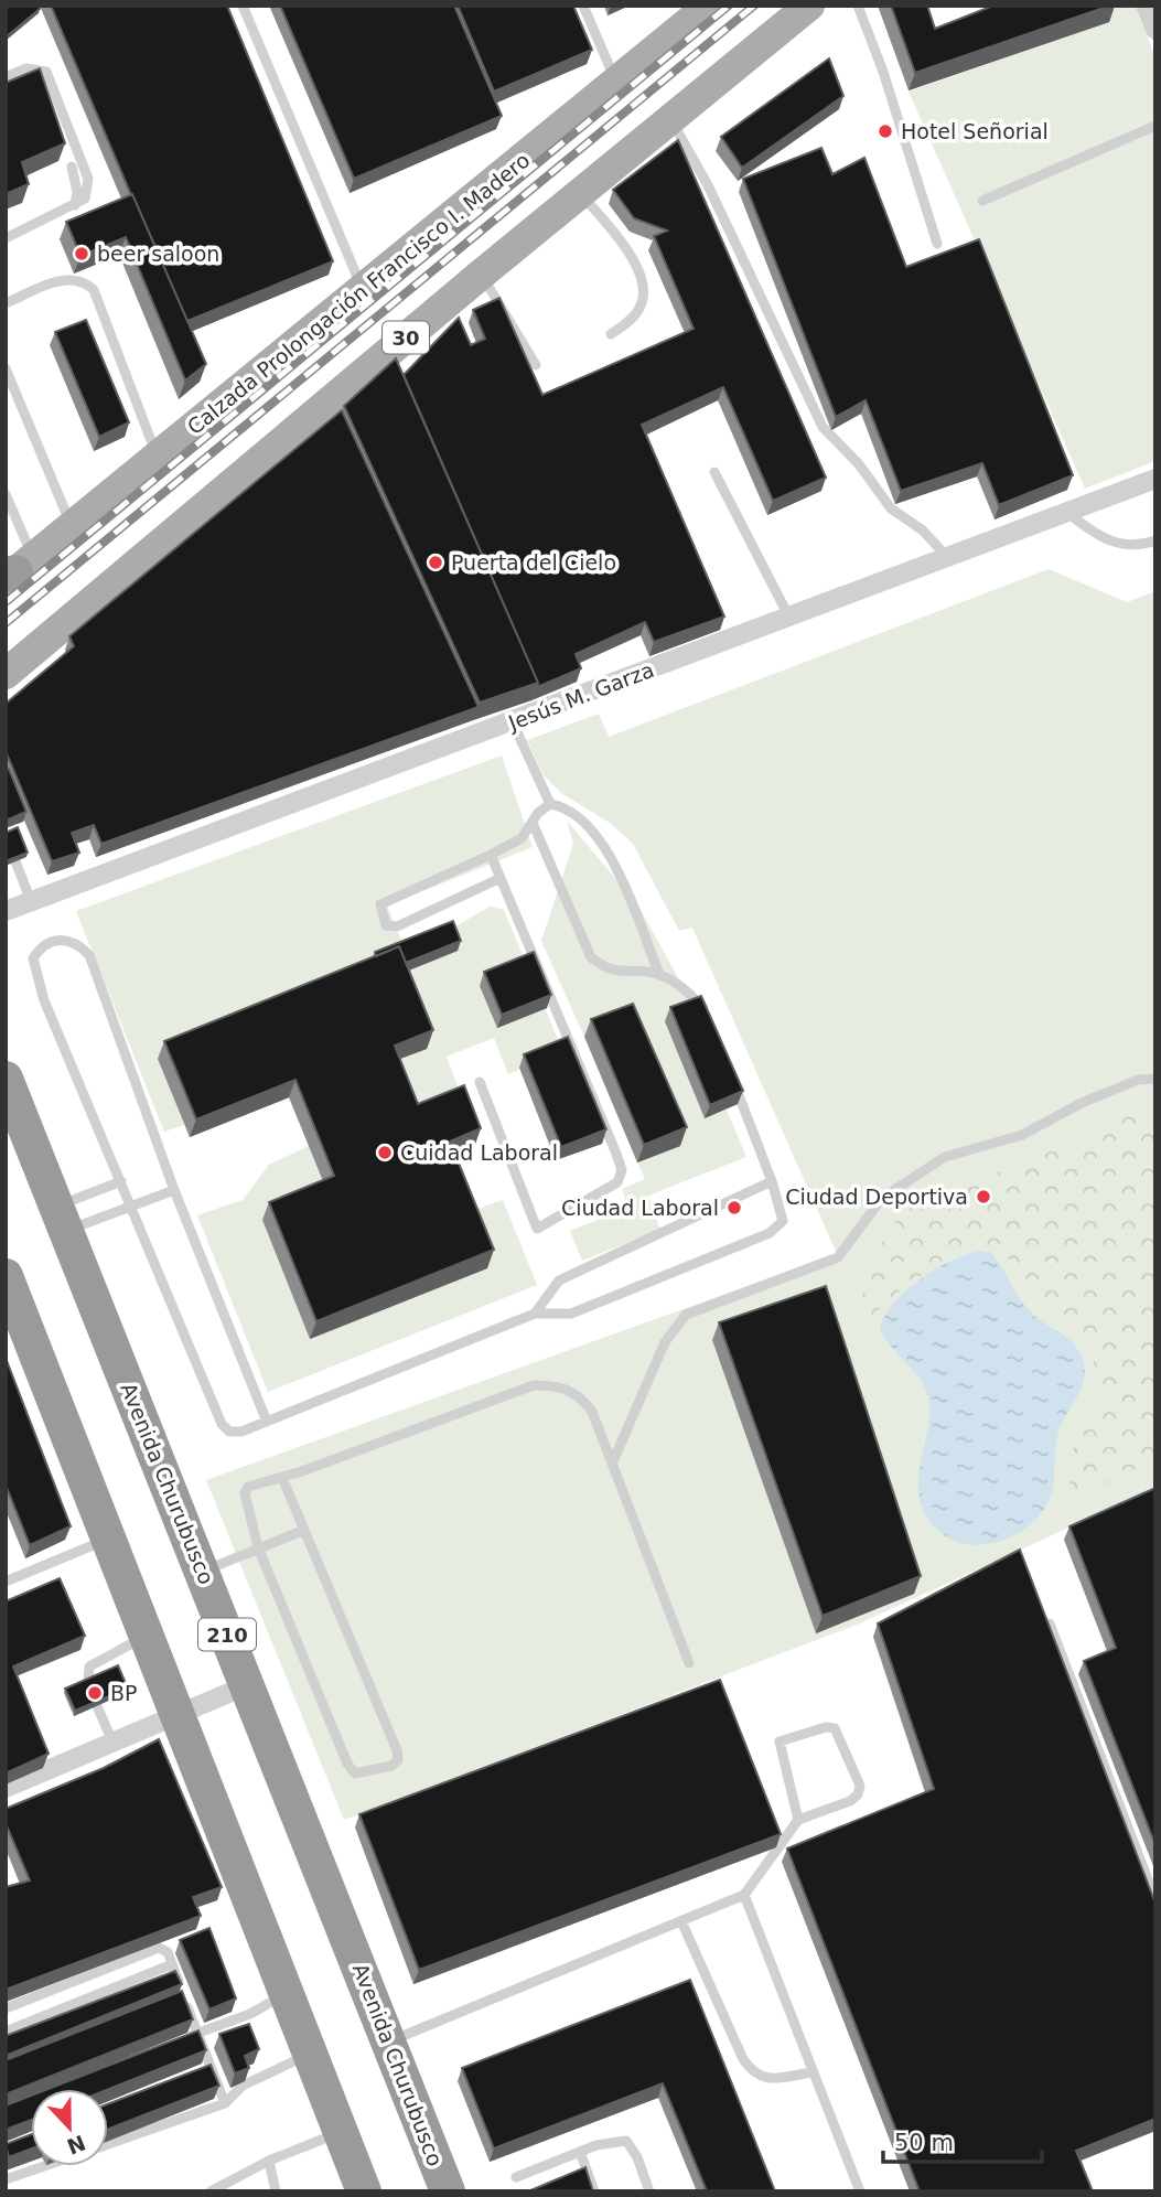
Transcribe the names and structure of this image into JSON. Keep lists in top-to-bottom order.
{
  "streets": {
    "highway": ["Avenida Churubusco", "210"],
    "main road": ["Calzada Prolongación Francisco I. Madero", "30"],
    "street": ["Jesús M. Garza"]
  },
  "places": [
    "Hotel Señorial",
    "beer saloon",
    "Puerta del Cielo",
    "Cuidad Laboral",
    "Ciudad Deportiva",
    "Ciudad Laboral",
    "BP"
  ],
  "scale_bar": "50 m",
  "north": "bottom"
}
